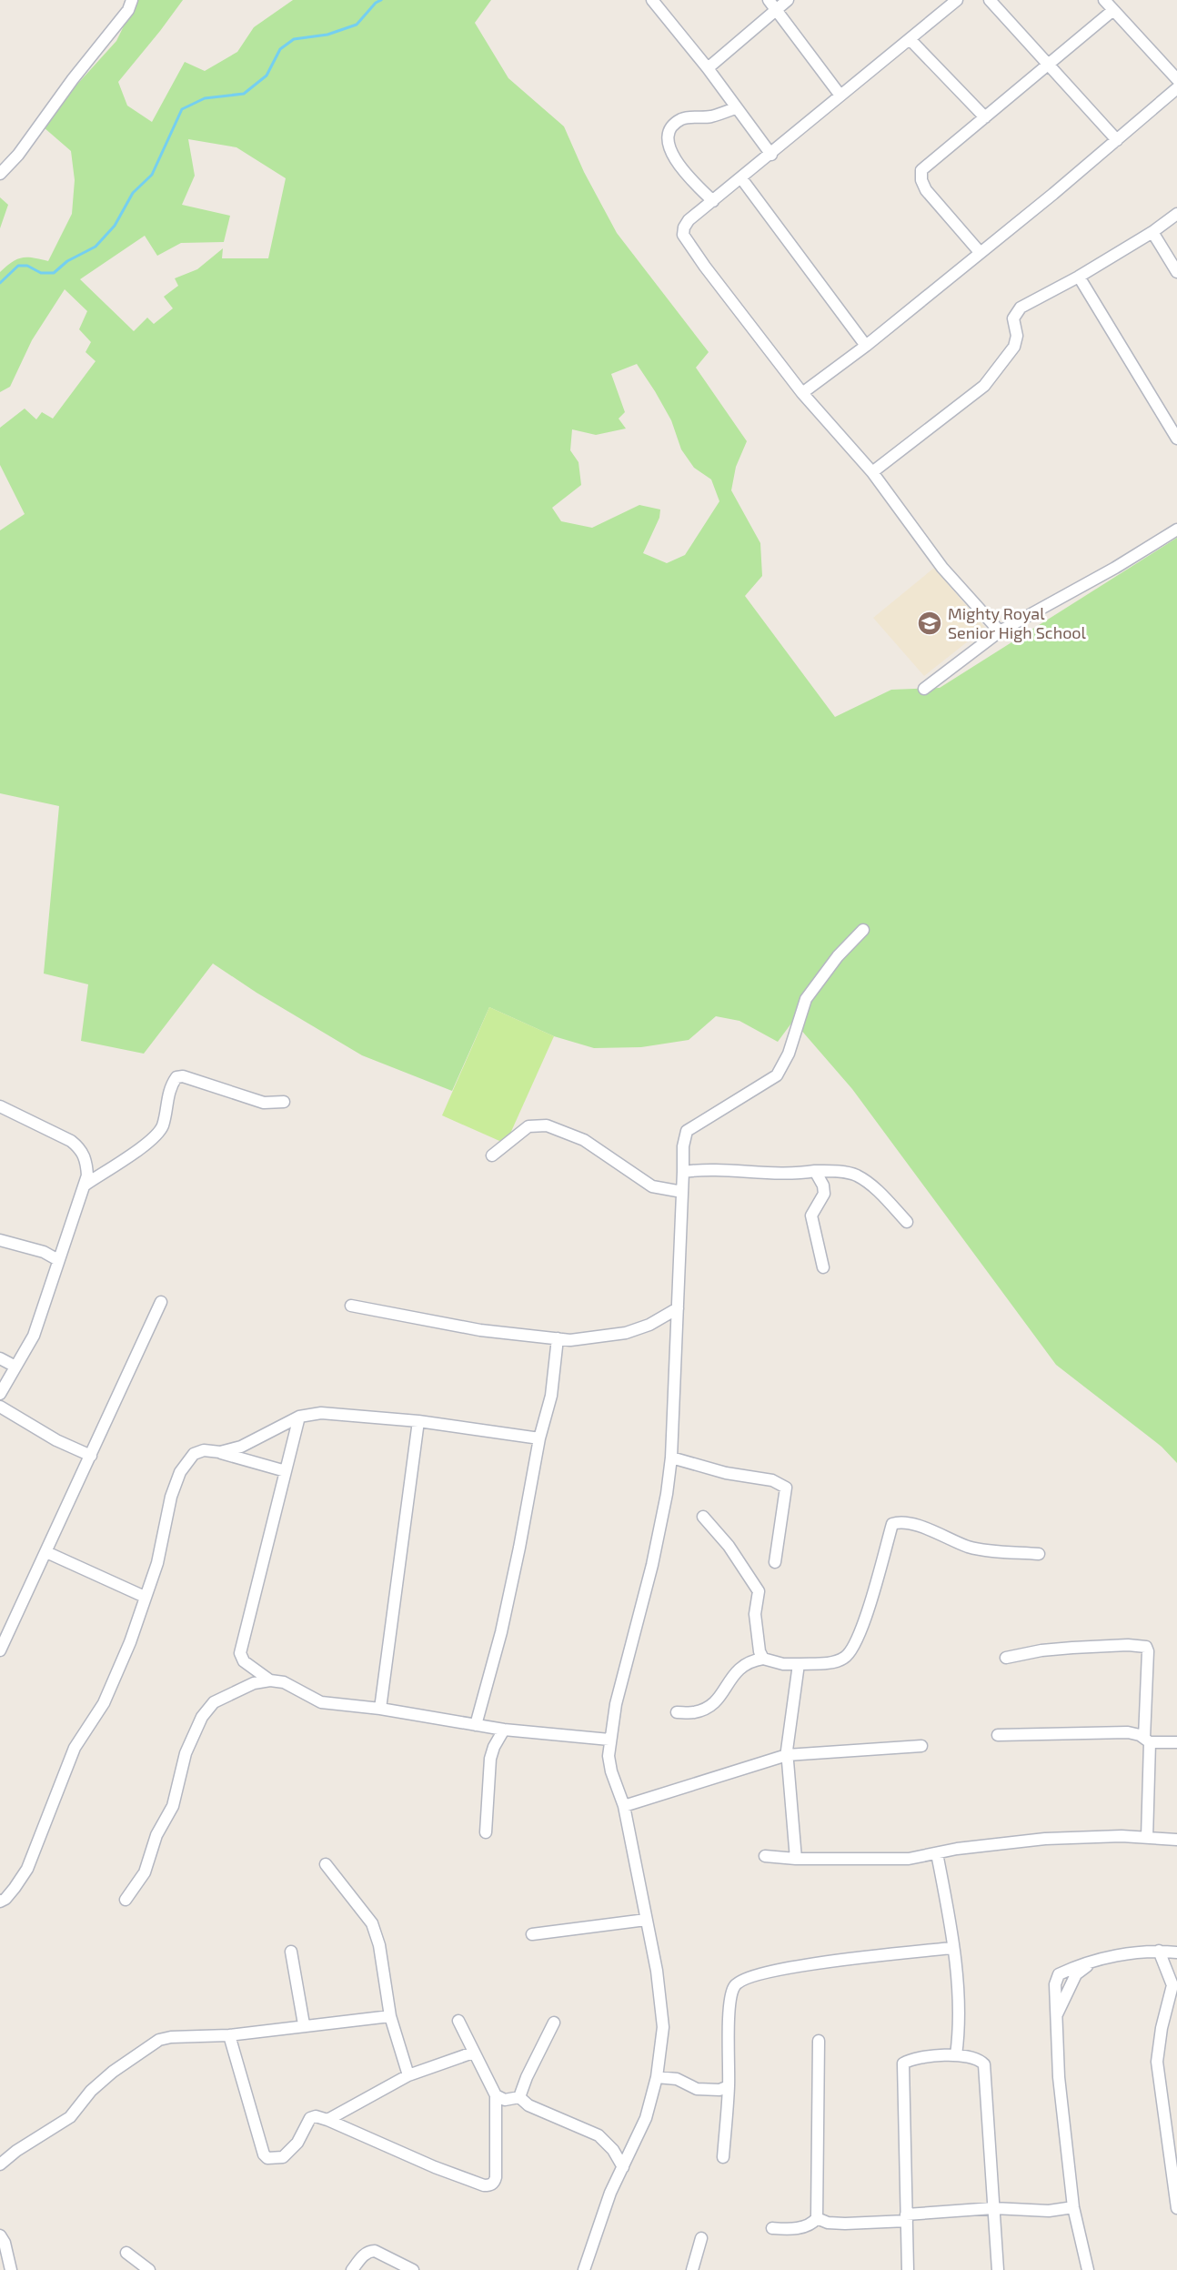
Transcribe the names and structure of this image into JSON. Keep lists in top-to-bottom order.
{
  "places": {
    "school or university": ["Mighty Royal Senior High School"]
  }
}
